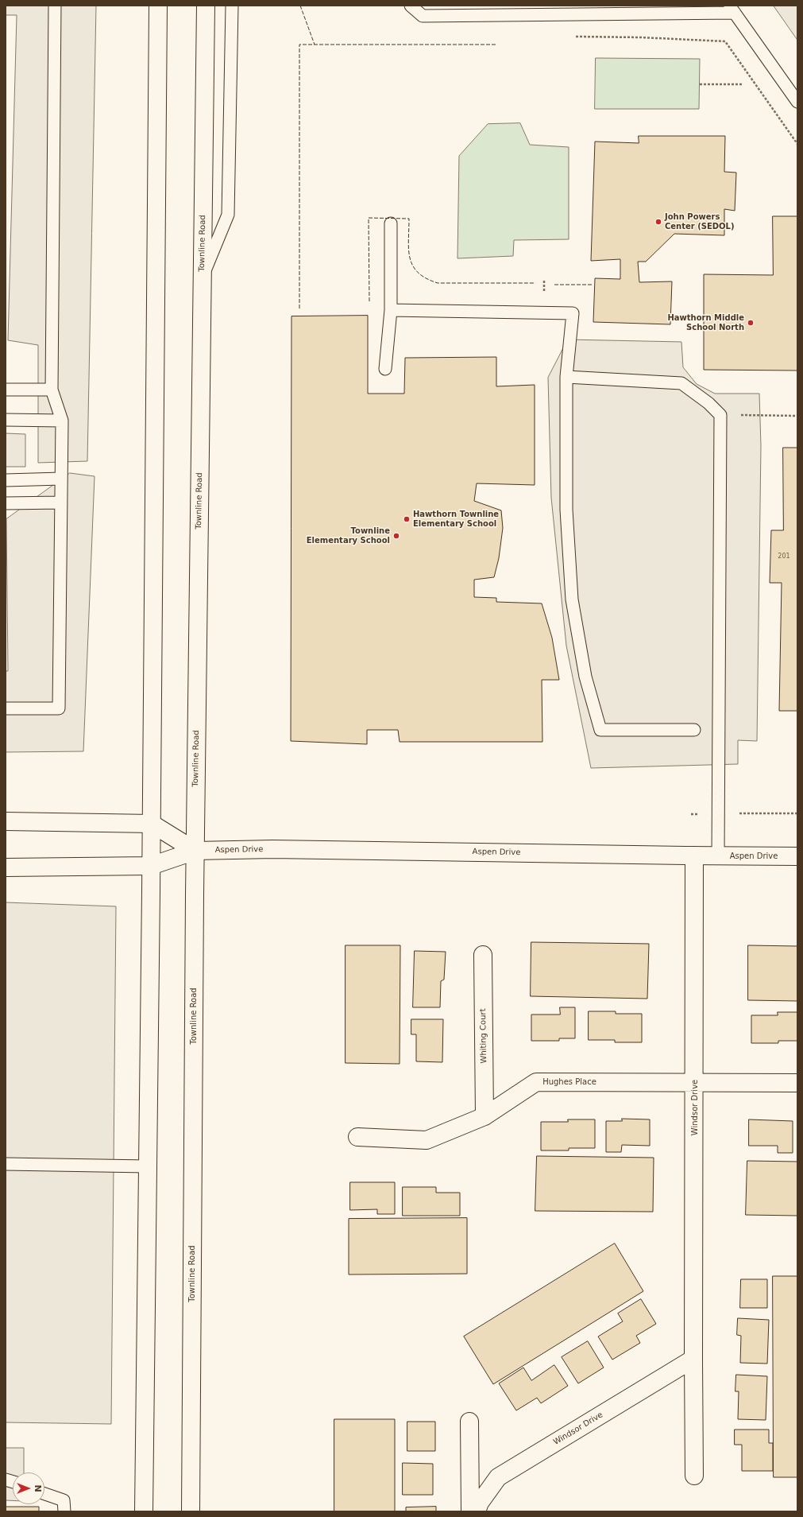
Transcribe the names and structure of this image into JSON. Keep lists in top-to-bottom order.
{
  "streets": {
    "main road": [
      "Townline Road",
      "Aspen Drive",
      "Whiting Court",
      "Hughes Place",
      "Windsor Drive"
    ]
  },
  "crossings": [
    ["Townline Road", "Aspen Drive"],
    ["Aspen Drive", "Windsor Drive"],
    ["Whiting Court", "Hughes Place"],
    ["Hughes Place", "Windsor Drive"]
  ],
  "places": [
    "John Powers Center (SEDOL)",
    "Hawthorn Middle School North",
    "Hawthorn Townline Elementary School",
    "Townline Elementary School"
  ],
  "house_numbers": ["201"],
  "north": "right"
}
